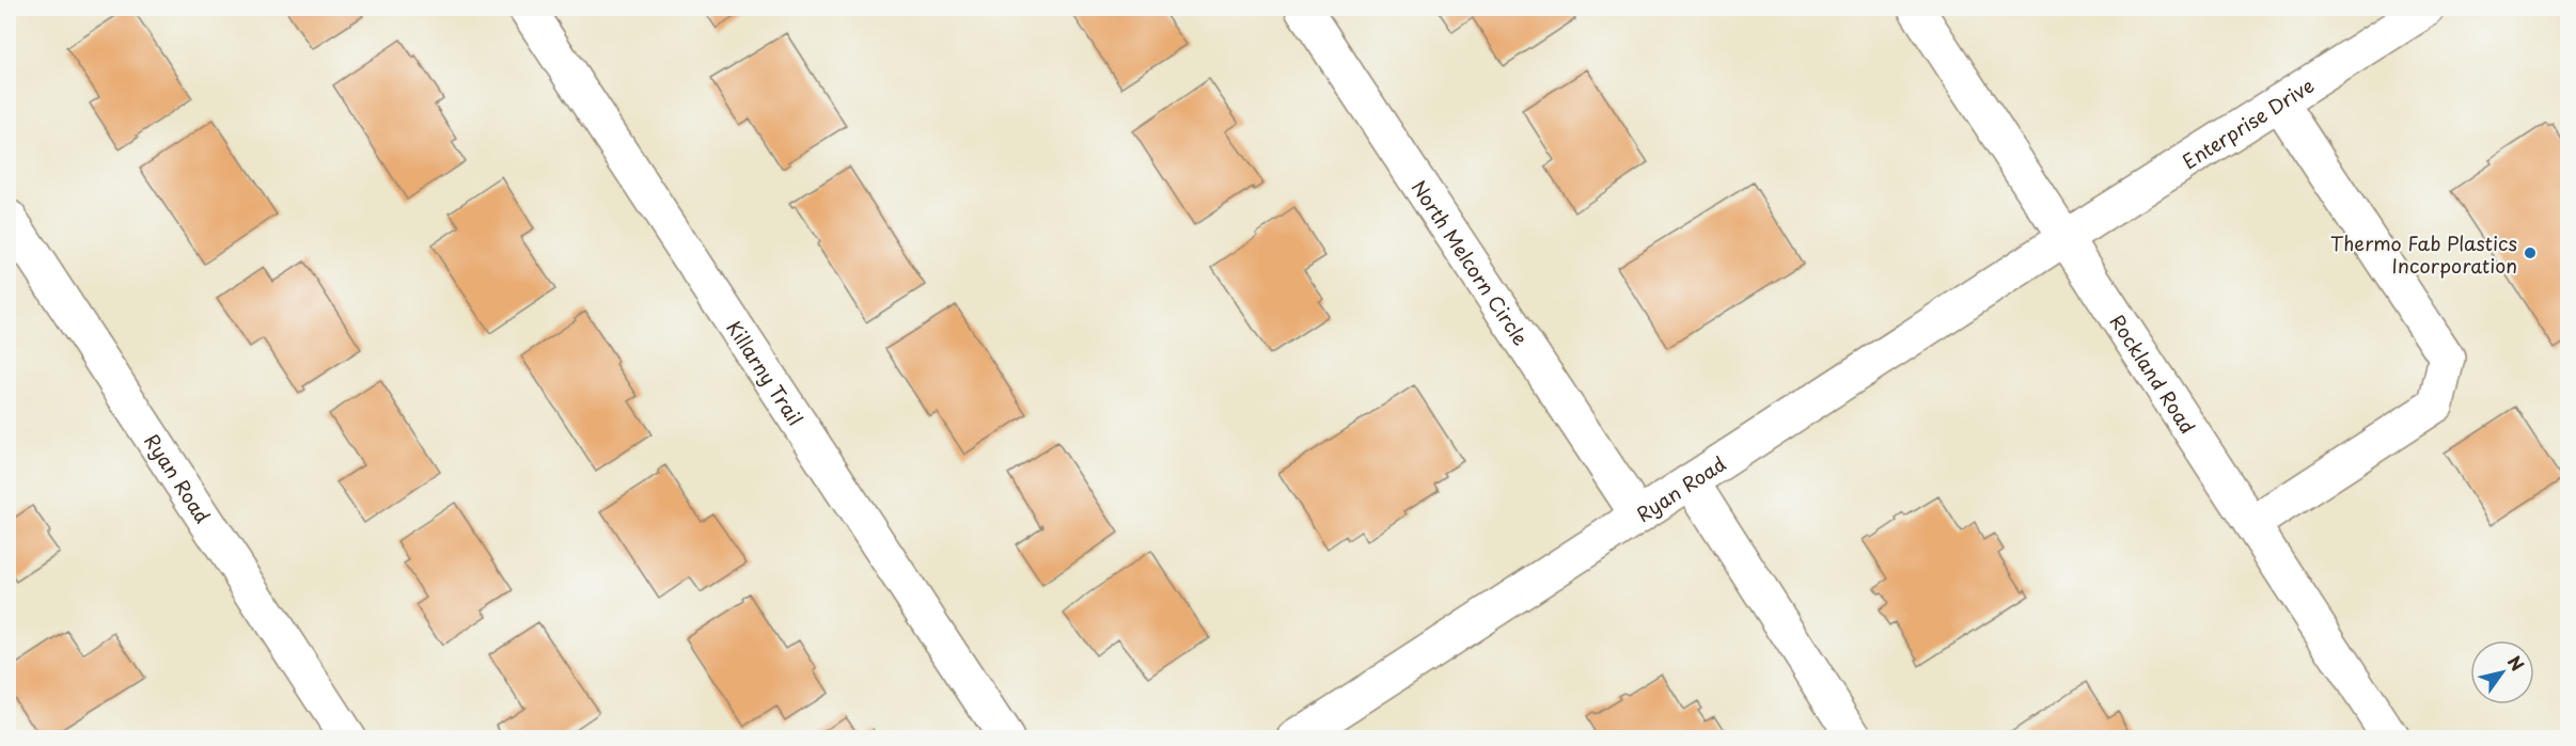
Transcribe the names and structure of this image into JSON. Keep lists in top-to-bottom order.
{
  "streets": {
    "street": [
      "Enterprise Drive",
      "North Melcorn Circle",
      "Rockland Road",
      "Killarny Trail",
      "Ryan Road"
    ]
  },
  "crossings": [
    ["Enterprise Drive", "Rockland Road"],
    ["Enterprise Drive", "Ryan Road"],
    ["North Melcorn Circle", "Ryan Road"],
    ["Rockland Road", "Ryan Road"]
  ],
  "places": ["Thermo Fab Plastics Incorporation"],
  "north": "top right"
}
